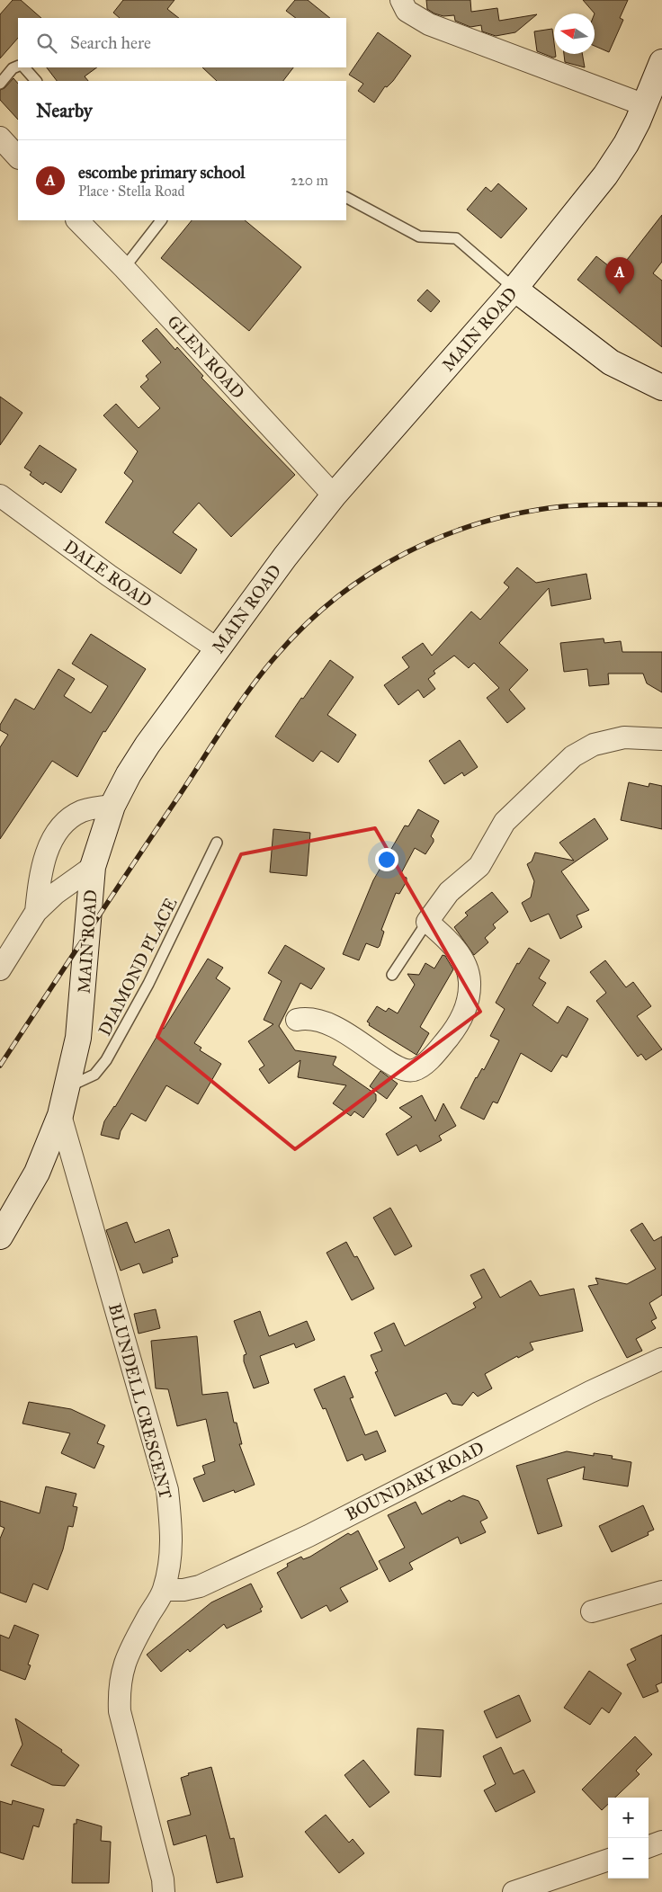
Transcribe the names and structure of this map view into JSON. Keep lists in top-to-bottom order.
{
  "streets": {
    "main road": ["MAIN ROAD"],
    "street": [
      "GLEN ROAD",
      "DALE ROAD",
      "BLUNDELL CRESCENT",
      "BOUNDARY ROAD"
    ],
    "lane": ["DIAMOND PLACE"]
  },
  "crossings": [
    ["MAIN ROAD", "GLEN ROAD"],
    ["MAIN ROAD", "DALE ROAD"],
    ["MAIN ROAD", "DIAMOND PLACE"],
    ["MAIN ROAD", "BLUNDELL CRESCENT"],
    ["BLUNDELL CRESCENT", "BOUNDARY ROAD"]
  ],
  "north": "left",
  "page": {
    "search": "Search here",
    "heading": "Nearby",
    "list": [
      {
        "mark": "A",
        "name": "escombe primary school",
        "note": "Place · Stella Road",
        "value": "220 m"
      }
    ],
    "pins": "A",
    "map_buttons": ["+", "−"]
  }
}
